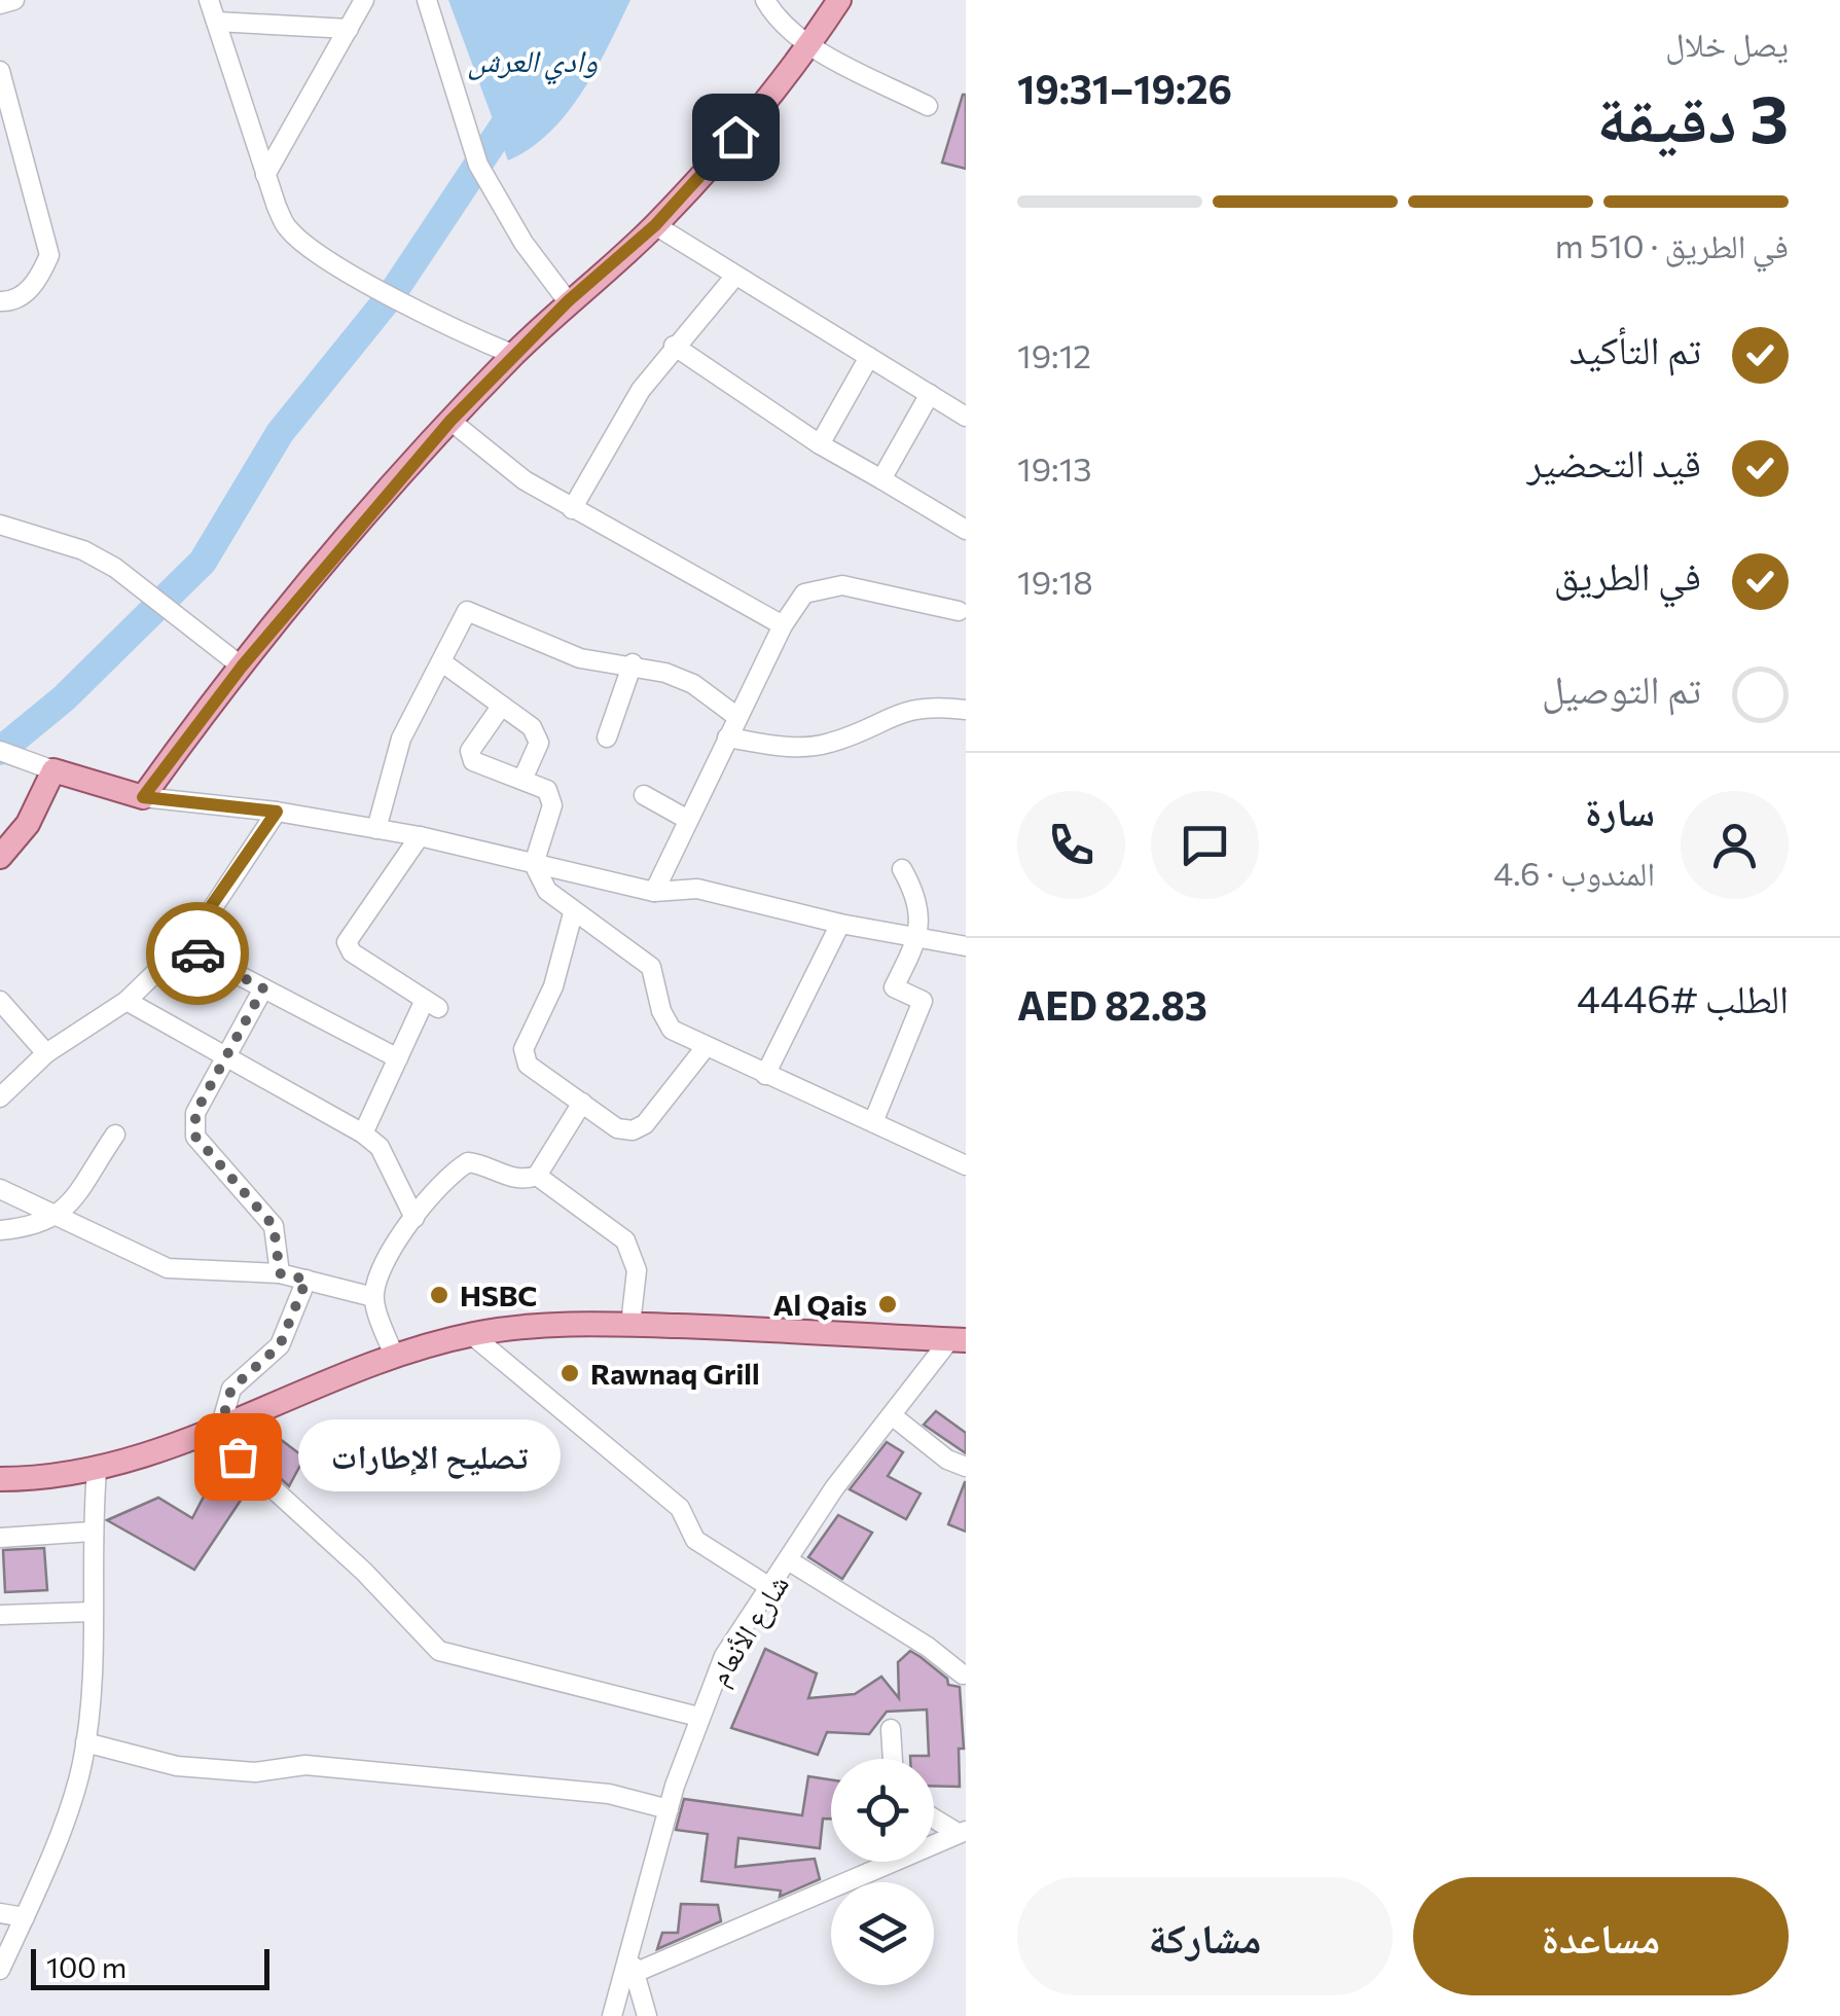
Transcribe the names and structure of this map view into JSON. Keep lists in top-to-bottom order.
{
  "streets": {
    "street": ["شارع الأنعام"]
  },
  "water": ["وادي العرش"],
  "places": [
    "HSBC",
    "Al Qais",
    "Rawnaq Grill",
    "تصليح الإطارات"
  ],
  "scale_bar": "100 m",
  "page": {
    "heading": ["3 دقيقة", "يصل خلال", "19:26–19:31"],
    "panel": [
      "سارة",
      "المندوب · 4.6",
      "الطلب #4446",
      "AED 82.83"
    ],
    "bar": "في الطريق · 510 m",
    "list": [
      ["تم التأكيد", "19:12"],
      ["قيد التحضير", "19:13"],
      ["في الطريق", "19:18"],
      "تم التوصيل"
    ],
    "bubble": "تصليح الإطارات",
    "buttons": ["مساعدة", "مشاركة"],
    "scale": "100 m"
  }
}
